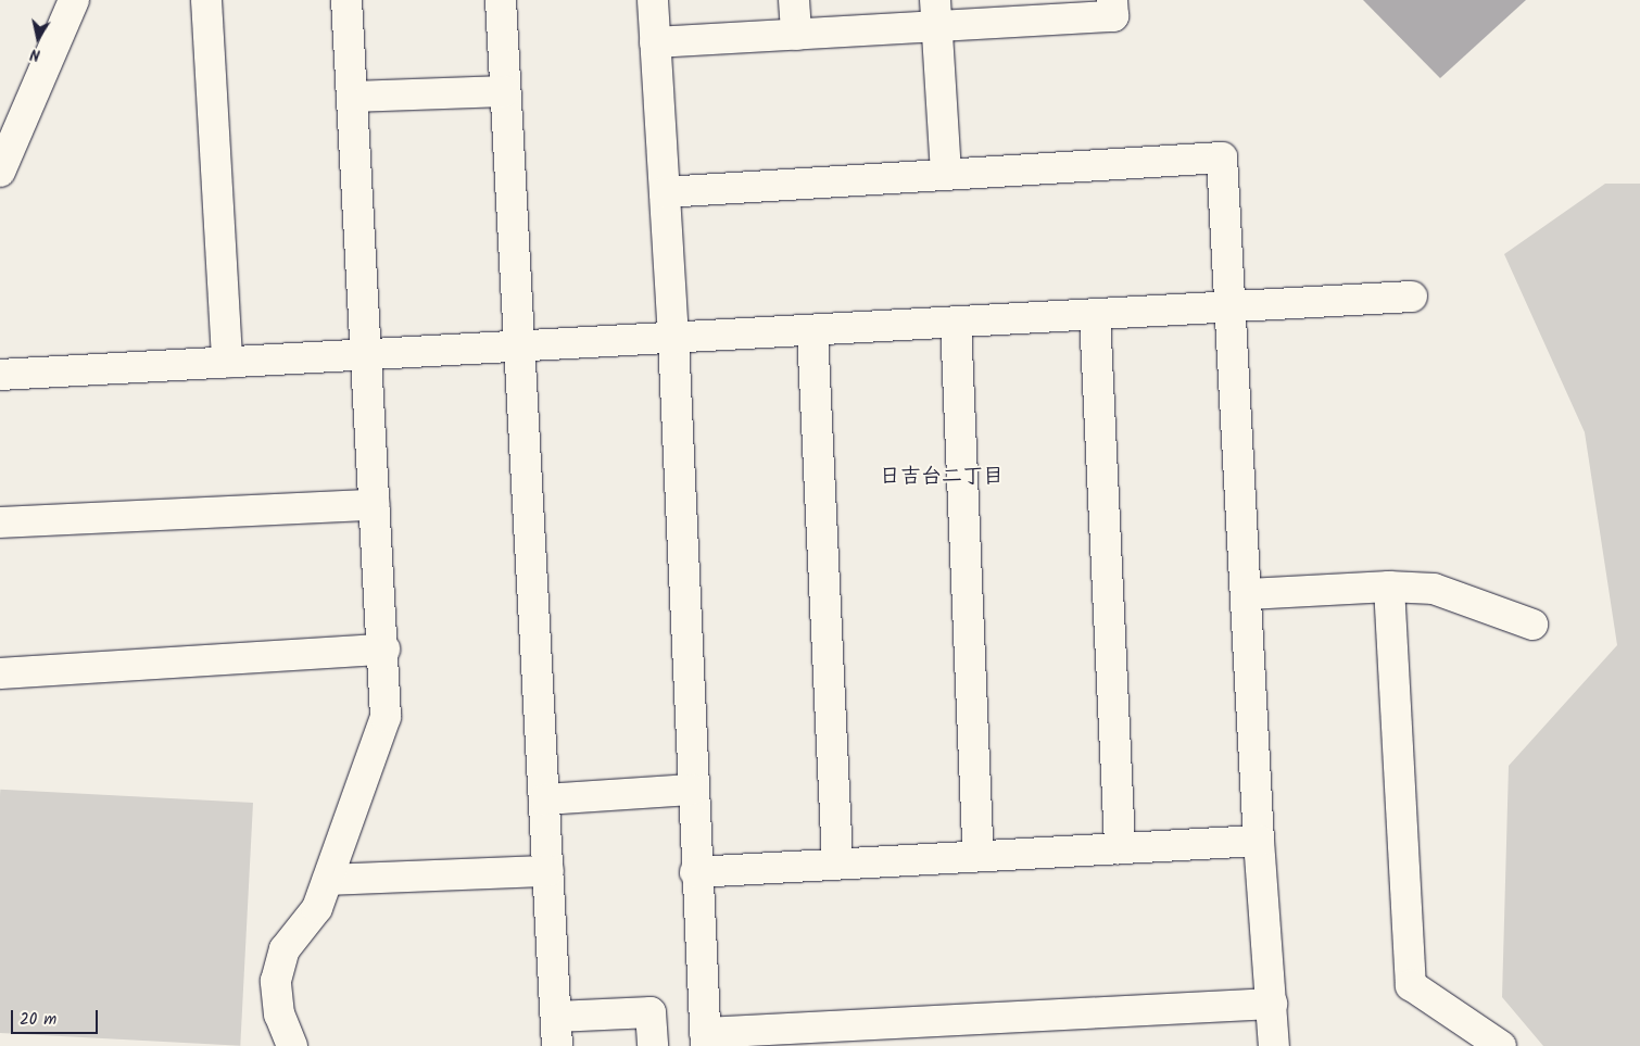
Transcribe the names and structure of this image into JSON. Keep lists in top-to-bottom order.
{
  "districts": ["日吉台二丁目"],
  "scale_bar": "20 m",
  "north": "bottom"
}
